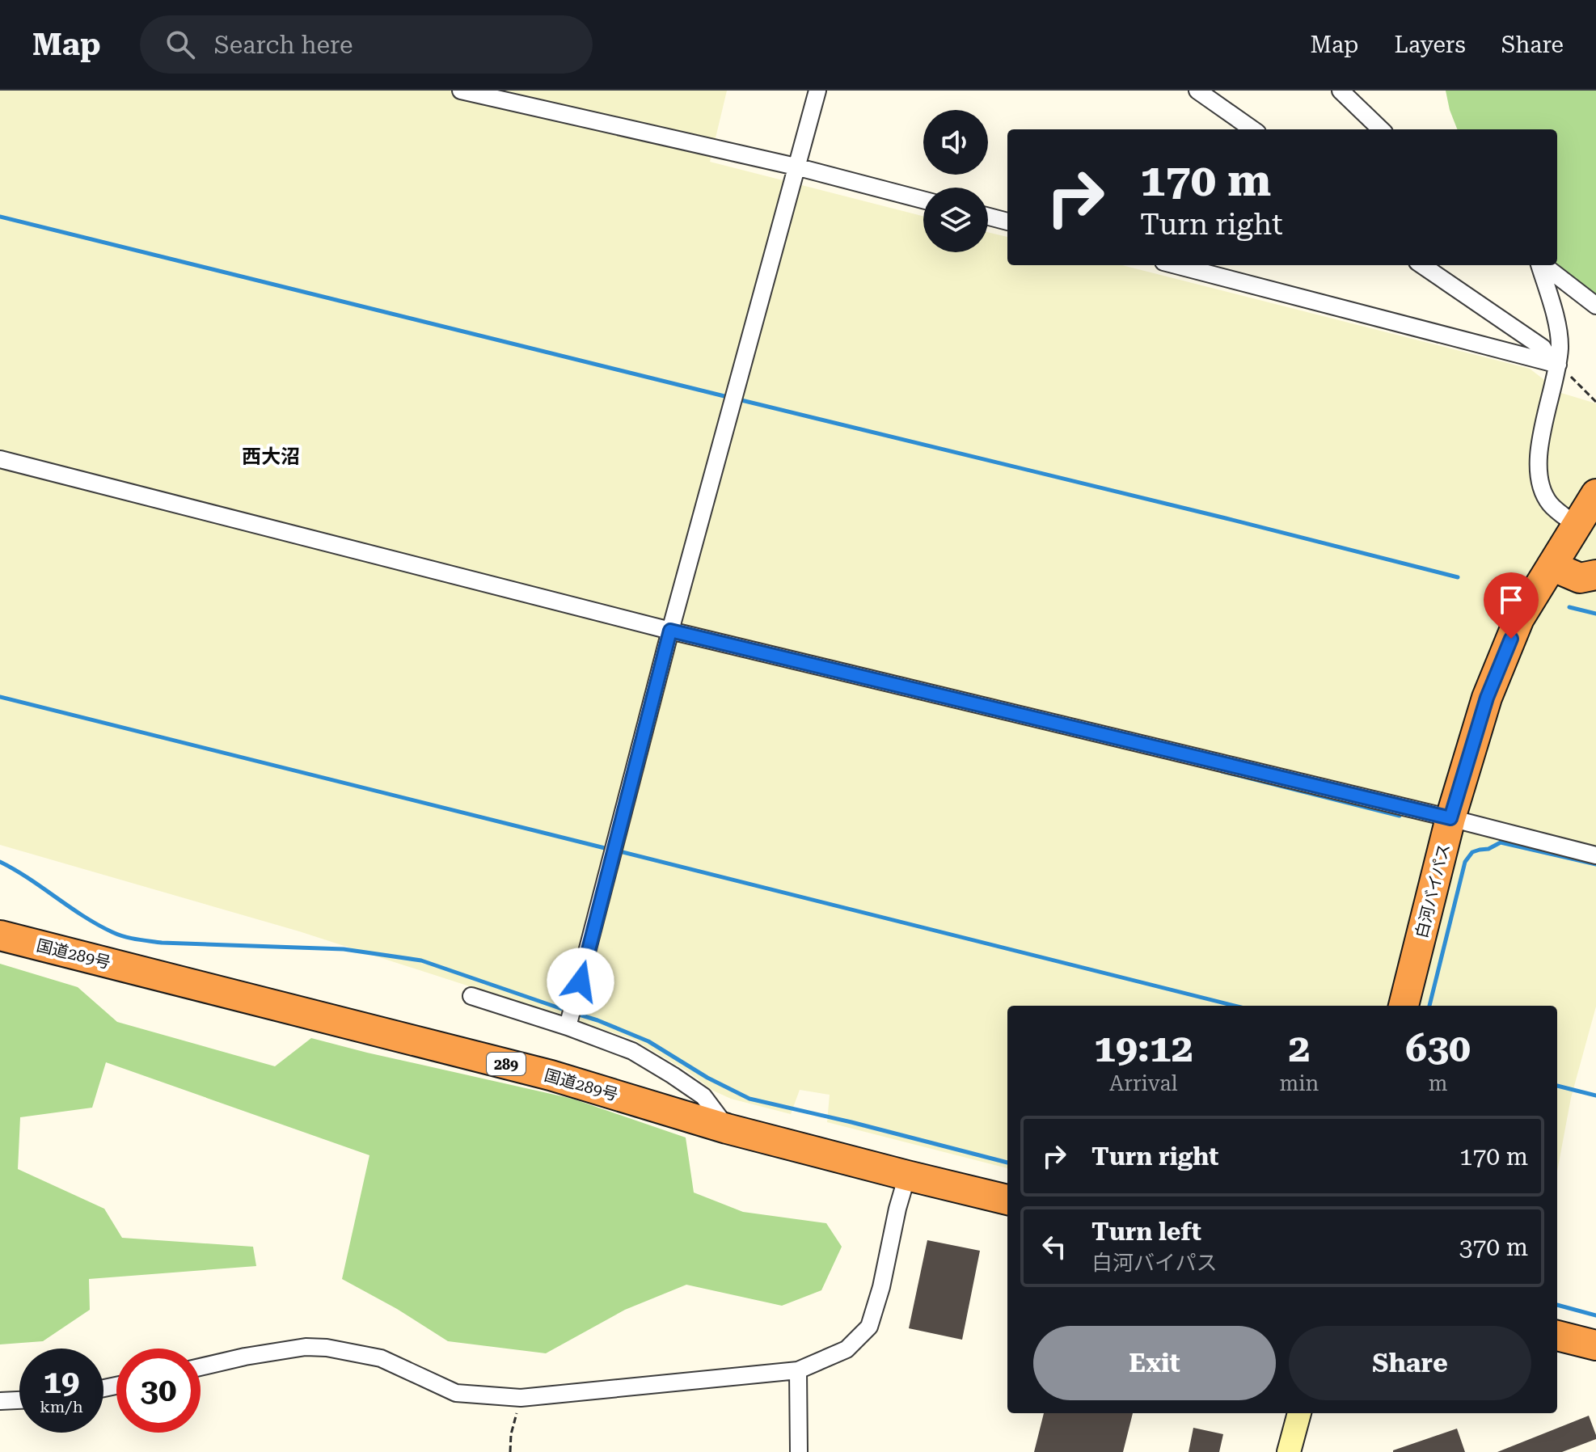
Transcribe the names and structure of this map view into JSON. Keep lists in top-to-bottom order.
{
  "streets": {
    "highway": ["白河バイパス", "国道289号", "289"]
  },
  "districts": ["西大沼"],
  "page": {
    "header": "Map",
    "search": "Search here",
    "nav": ["Map", "Layers", "Share"],
    "turn": ["170 m", "Turn right"],
    "eta": [
      "19:12",
      "Arrival",
      "2",
      "min",
      "630",
      "m"
    ],
    "list": [
      {
        "name": "Turn right",
        "value": "170 m"
      },
      {
        "name": "Turn left",
        "note": "白河バイパス",
        "value": "370 m"
      }
    ],
    "buttons": ["Exit", "Share"],
    "speed": "19 km/h",
    "limit": "30"
  }
}
